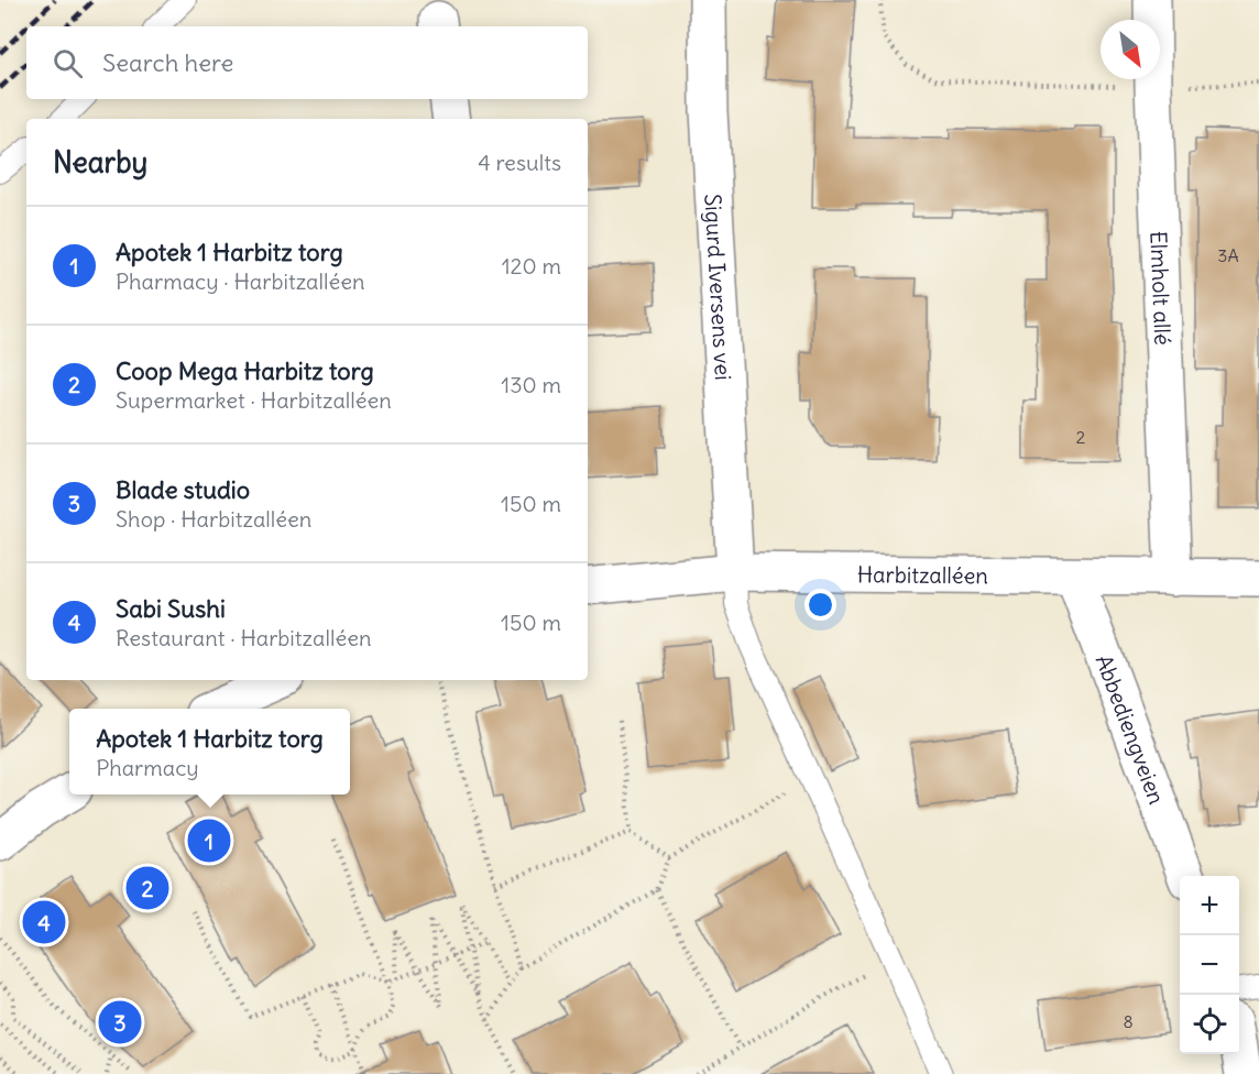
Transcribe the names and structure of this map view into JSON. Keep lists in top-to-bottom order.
{
  "streets": {
    "street": [
      "Sigurd Iversens vei",
      "Elmholt allé",
      "Harbitzalléen",
      "Abbediengveien"
    ]
  },
  "crossings": [
    ["Sigurd Iversens vei", "Harbitzalléen"],
    ["Elmholt allé", "Harbitzalléen"],
    ["Harbitzalléen", "Abbediengveien"]
  ],
  "house_numbers": ["3A", "2", "8"],
  "north": "bottom right",
  "page": {
    "search": "Search here",
    "heading": ["Nearby", "4 results"],
    "list": [
      {
        "mark": "1",
        "name": "Apotek 1 Harbitz torg",
        "note": "Pharmacy · Harbitzalléen",
        "value": "120 m"
      },
      {
        "mark": "2",
        "name": "Coop Mega Harbitz torg",
        "note": "Supermarket · Harbitzalléen",
        "value": "130 m"
      },
      {
        "mark": "3",
        "name": "Blade studio",
        "note": "Shop · Harbitzalléen",
        "value": "150 m"
      },
      {
        "mark": "4",
        "name": "Sabi Sushi",
        "note": "Restaurant · Harbitzalléen",
        "value": "150 m"
      }
    ],
    "popup": ["Apotek 1 Harbitz torg", "Pharmacy"],
    "pins": [
      "1",
      "2",
      "4",
      "3"
    ],
    "map_buttons": ["+", "−"]
  }
}
